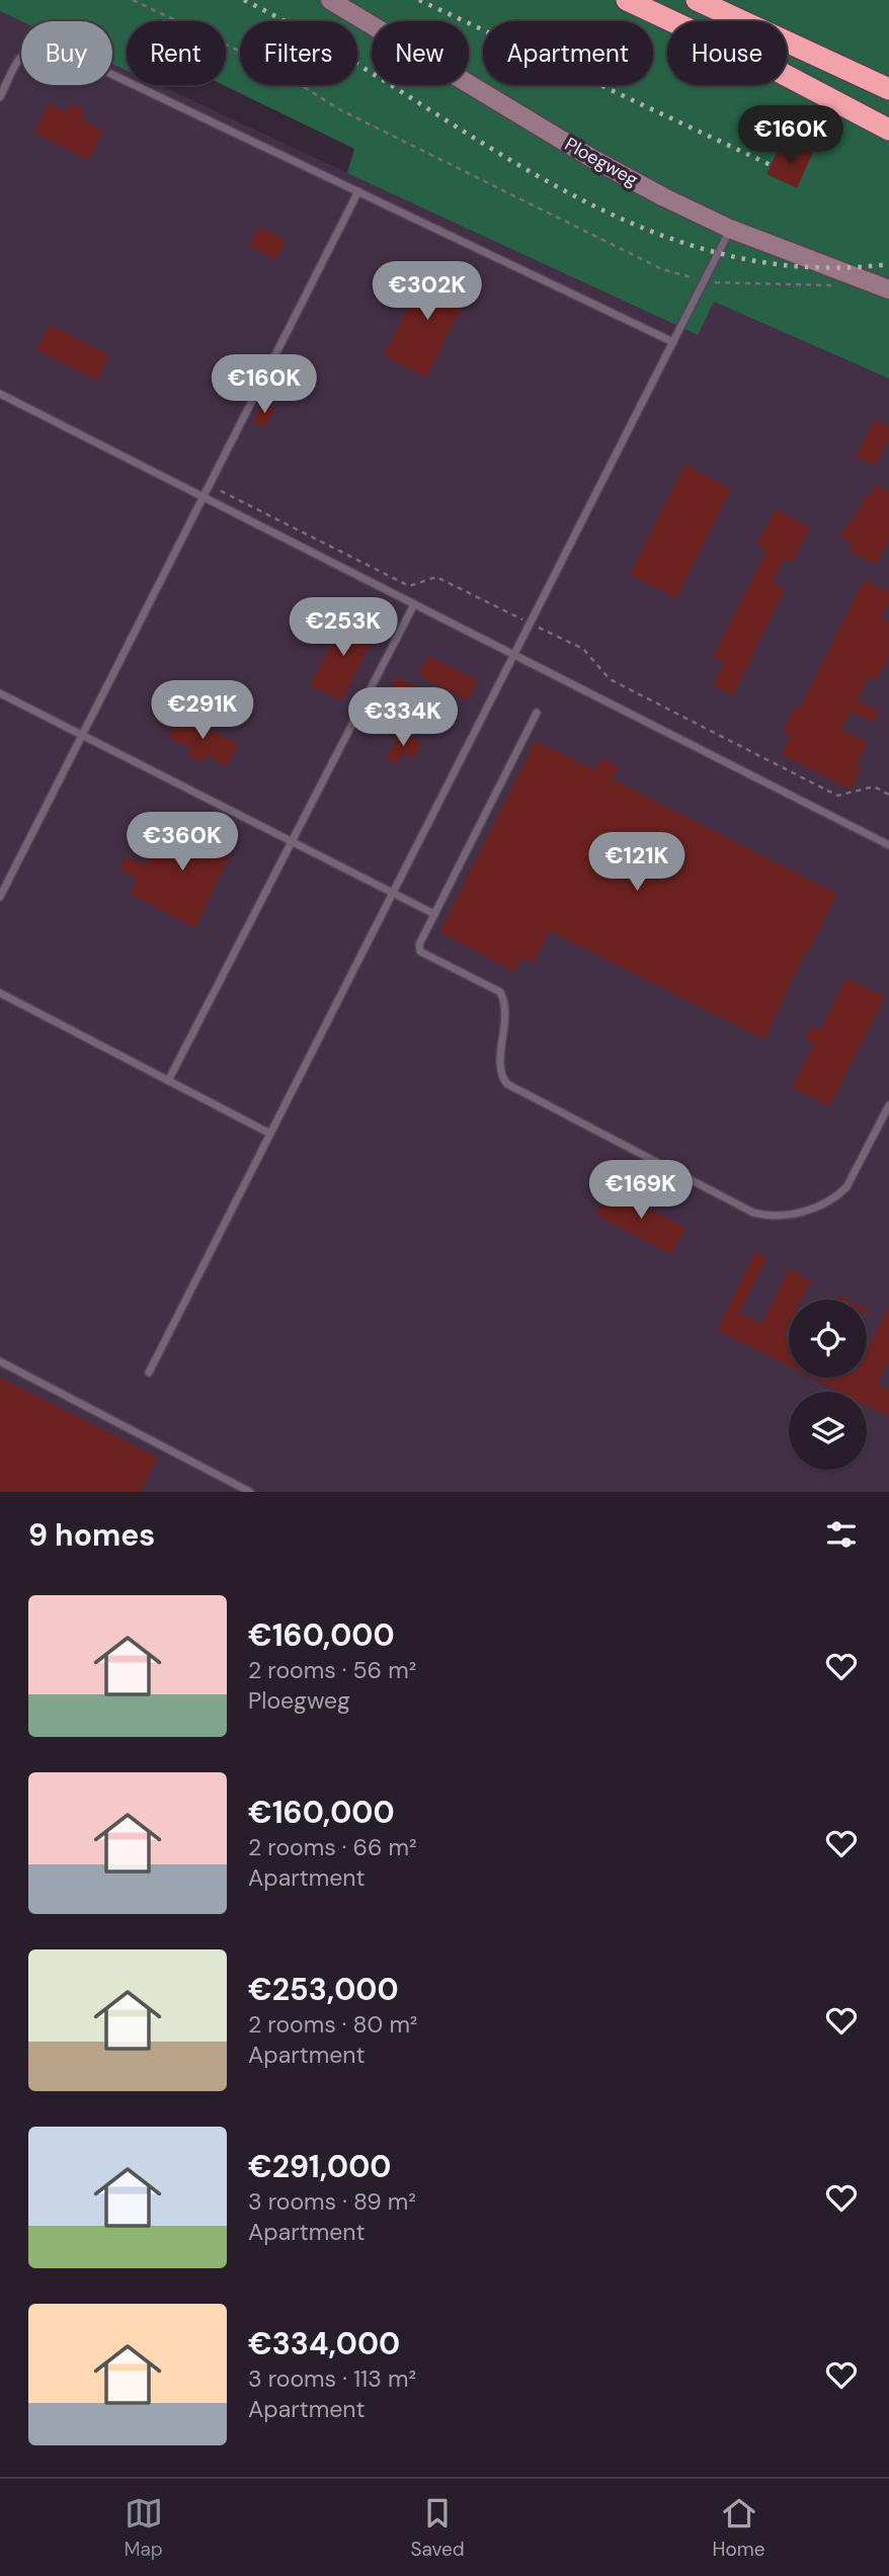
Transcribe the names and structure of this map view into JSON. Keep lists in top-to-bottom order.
{
  "streets": {
    "street": ["Ploegweg"]
  },
  "page": {
    "chip": [
      "Buy",
      "Rent",
      "Filters",
      "New",
      "Apartment",
      "House"
    ],
    "price": [
      "€160K",
      "€302K",
      "€160K",
      "€253K",
      "€291K",
      "€334K",
      "€360K",
      "€121K",
      "€169K"
    ],
    "heading": "9 homes",
    "list": [
      {
        "name": "€160,000",
        "note": "2 rooms · 56 m² · Ploegweg"
      },
      {
        "name": "€160,000",
        "note": "2 rooms · 66 m² · Apartment"
      },
      {
        "name": "€253,000",
        "note": "2 rooms · 80 m² · Apartment"
      },
      {
        "name": "€291,000",
        "note": "3 rooms · 89 m² · Apartment"
      },
      {
        "name": "€334,000",
        "note": "3 rooms · 113 m² · Apartment"
      }
    ],
    "tabs": ["Map", "Saved", "Home"]
  }
}
